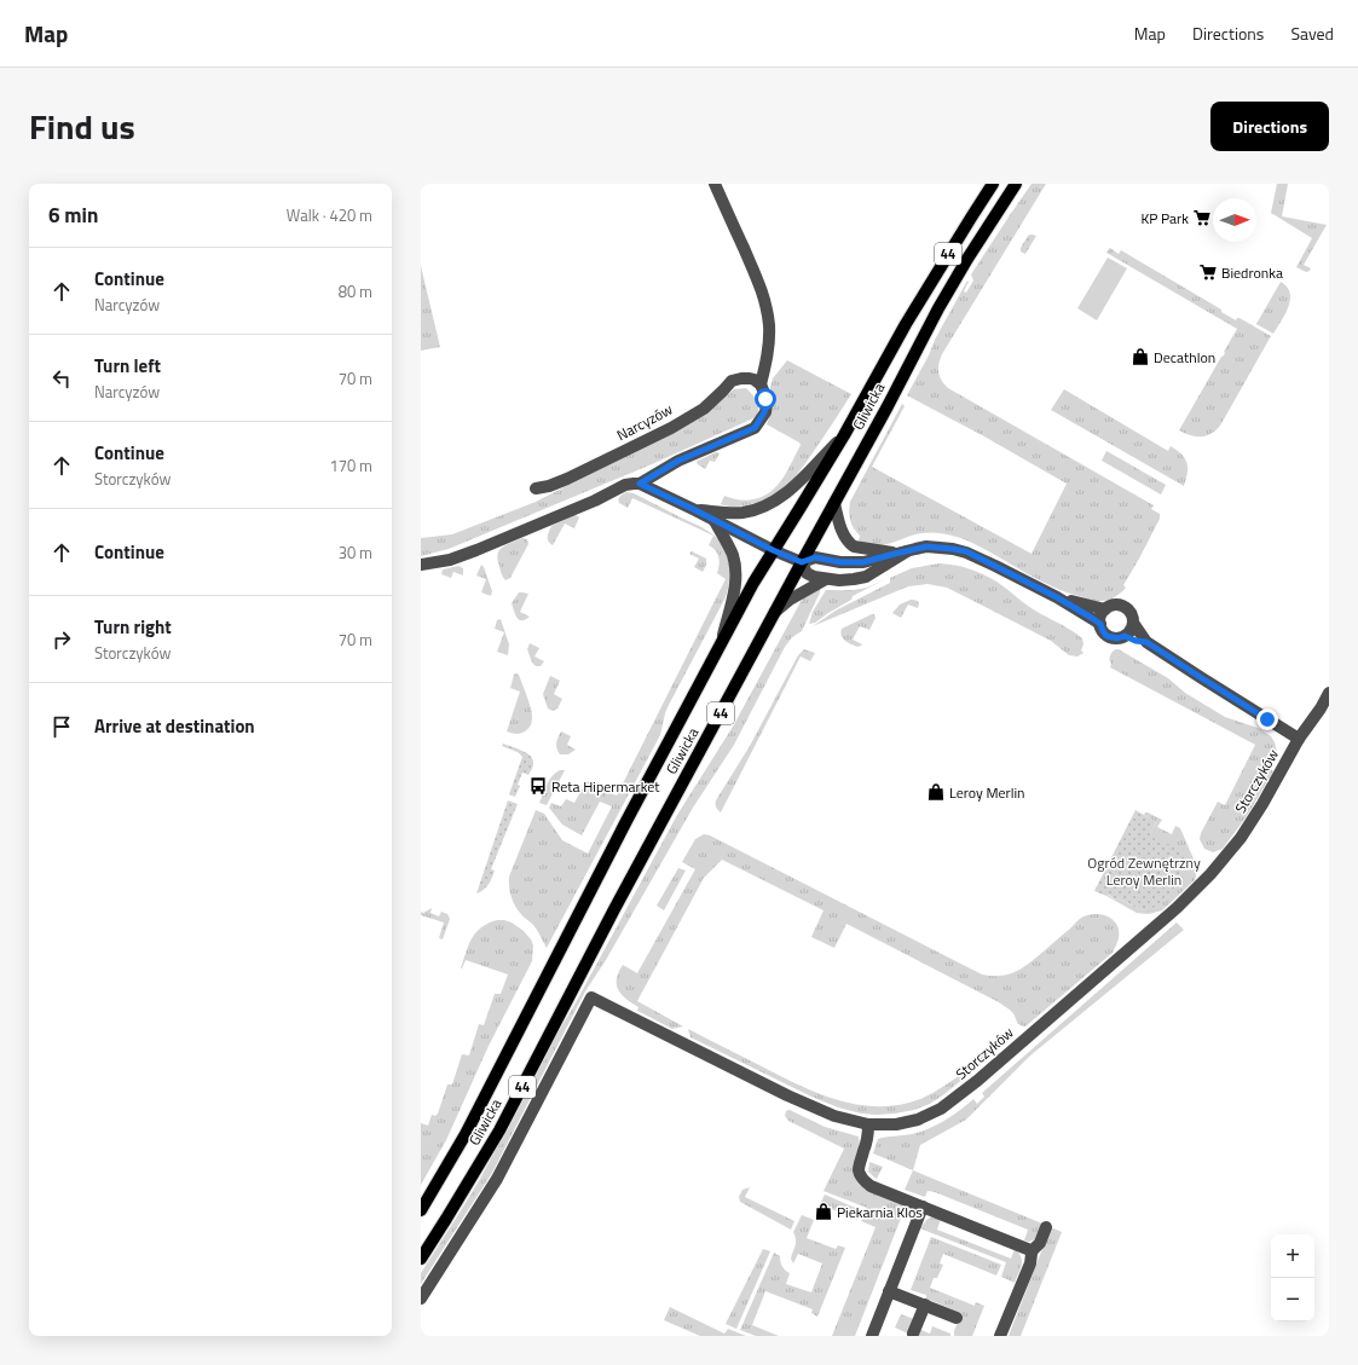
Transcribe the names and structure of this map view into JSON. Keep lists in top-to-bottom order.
{
  "streets": {
    "main road": ["44", "Gliwicka"],
    "street": ["Narcyzów", "Storczyków"]
  },
  "parks": ["Ogród Zewnętrzny Leroy Merlin"],
  "places": {
    "supermarket": ["KP Park", "Biedronka"],
    "shop": ["Decathlon", "Leroy Merlin", "Piekarnia Klos"],
    "bus stop": ["Reta Hipermarket"]
  },
  "north": "right",
  "page": {
    "header": "Map",
    "nav": ["Map", "Directions", "Saved"],
    "title": "Find us",
    "buttons": "Directions",
    "heading": ["6 min", "Walk · 420 m"],
    "list": [
      ["Continue", "Narcyzów", "80 m"],
      ["Turn left", "Narcyzów", "70 m"],
      ["Continue", "Storczyków", "170 m"],
      ["Continue", "30 m"],
      ["Turn right", "Storczyków", "70 m"],
      "Arrive at destination"
    ],
    "map_buttons": ["+", "−"]
  }
}
